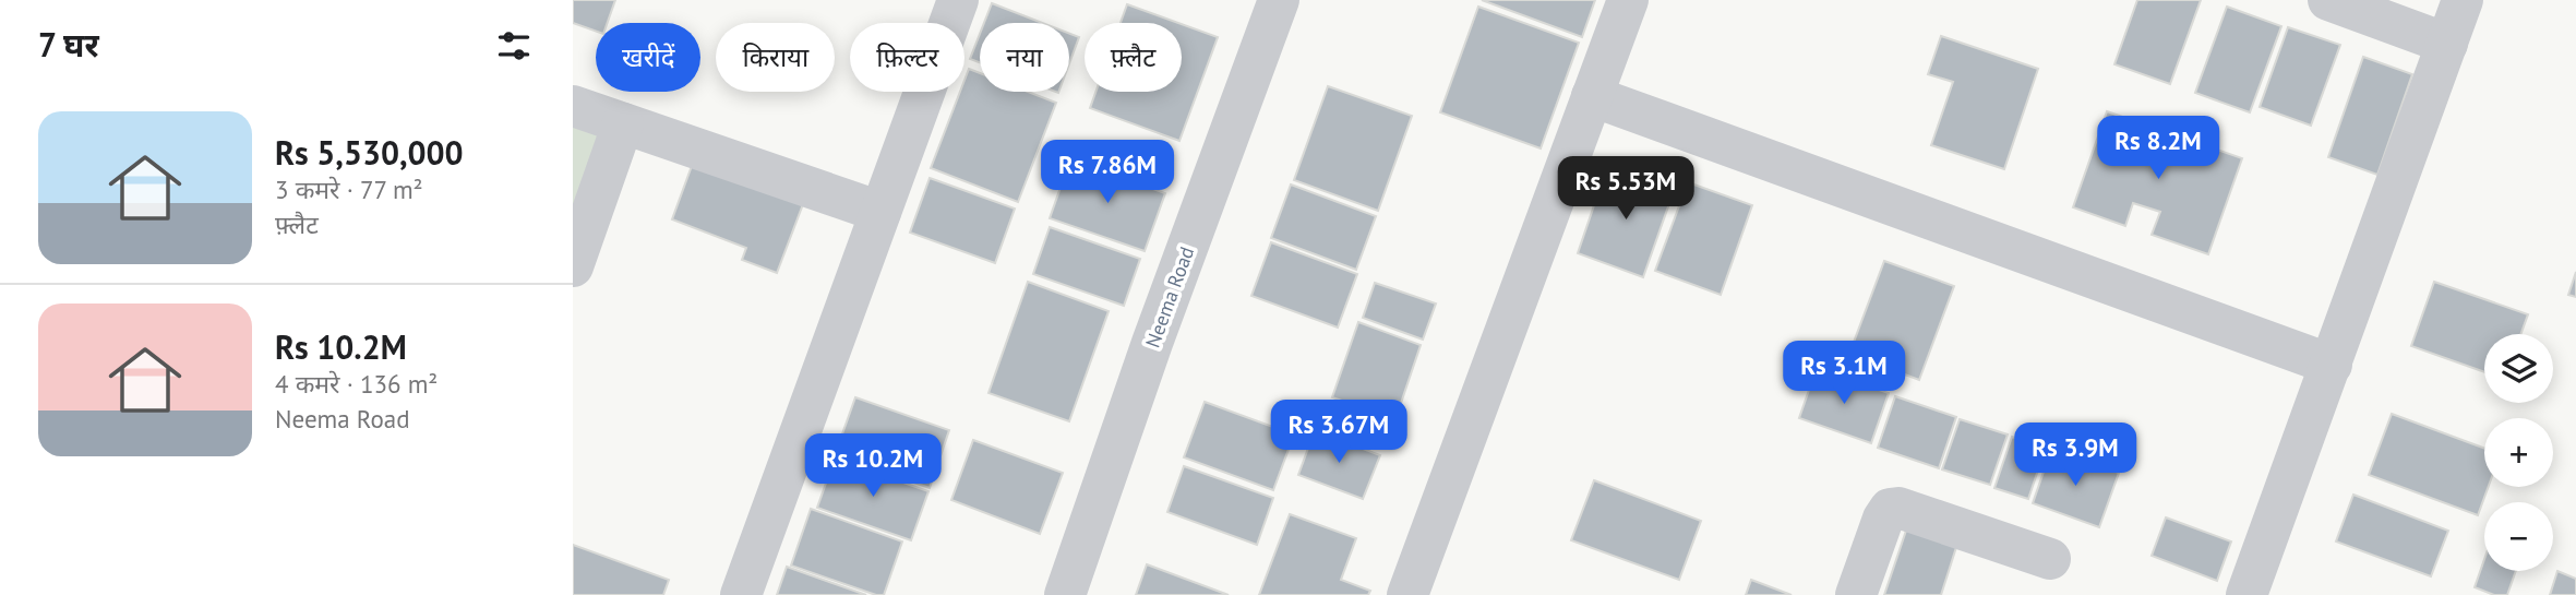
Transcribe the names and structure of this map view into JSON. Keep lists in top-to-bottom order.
{
  "streets": {
    "street": ["Neema Road"]
  },
  "page": {
    "heading": "7 घर",
    "chip": [
      "खरीदें",
      "किराया",
      "फ़िल्टर",
      "नया",
      "फ़्लैट"
    ],
    "list": [
      {
        "name": "Rs 5,530,000",
        "note": "3 कमरे · 77 m² · फ़्लैट"
      },
      {
        "name": "Rs 10.2M",
        "note": "4 कमरे · 136 m² · Neema Road"
      }
    ],
    "price": [
      "Rs 8.2M",
      "Rs 7.86M",
      "Rs 5.53M",
      "Rs 3.1M",
      "Rs 3.67M",
      "Rs 3.9M",
      "Rs 10.2M"
    ],
    "map_buttons": ["+", "−"]
  }
}
